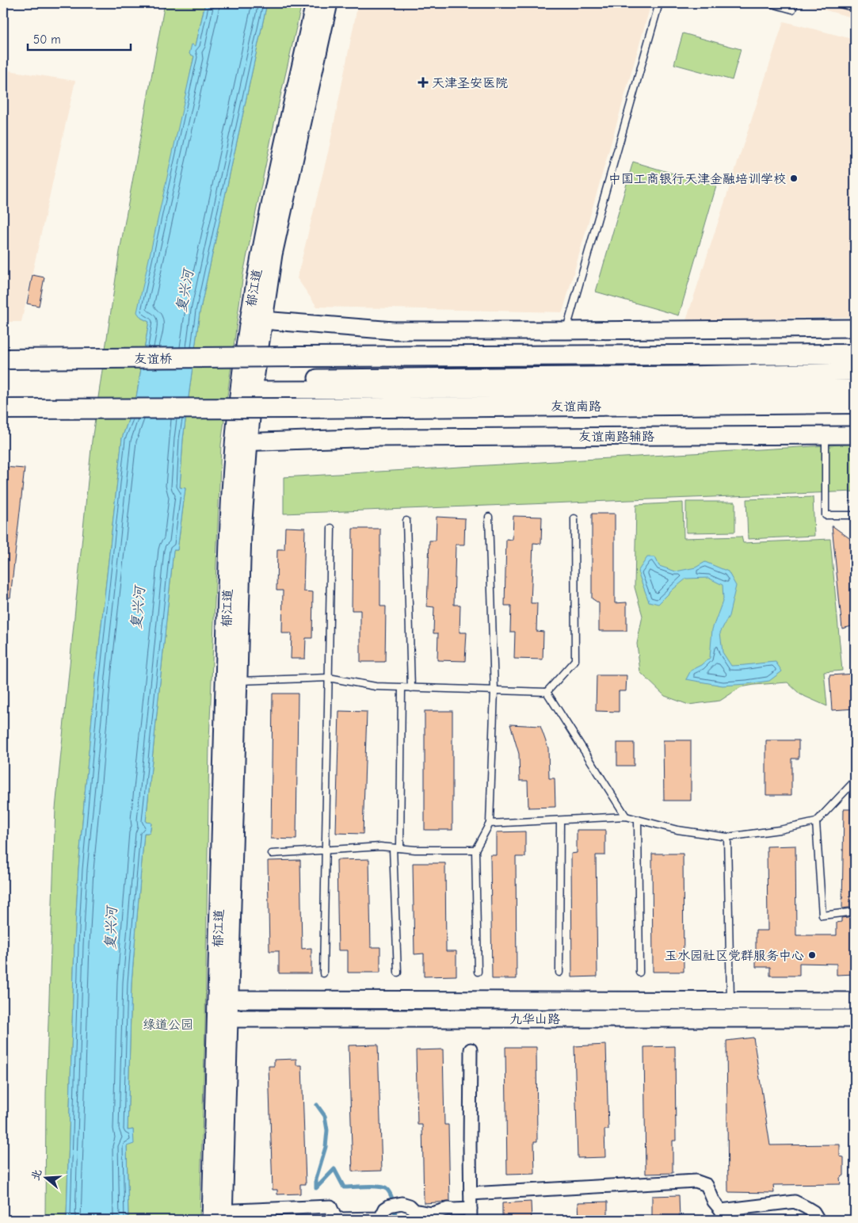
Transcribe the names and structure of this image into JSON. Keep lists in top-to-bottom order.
{
  "streets": {
    "main road": ["友谊桥", "友谊南路"],
    "street": ["郁江道", "友谊南路辅路", "九华山路"]
  },
  "crossings": [
    ["郁江道", "友谊南路辅路"],
    ["郁江道", "九华山路"]
  ],
  "water": ["复兴河"],
  "parks": ["绿道公园"],
  "places": {
    "health": ["天津圣安医院"],
    "other": ["中国工商银行天津金融培训学校", "玉水园社区党群服务中心"]
  },
  "scale_bar": "50 m",
  "north": "left"
}
